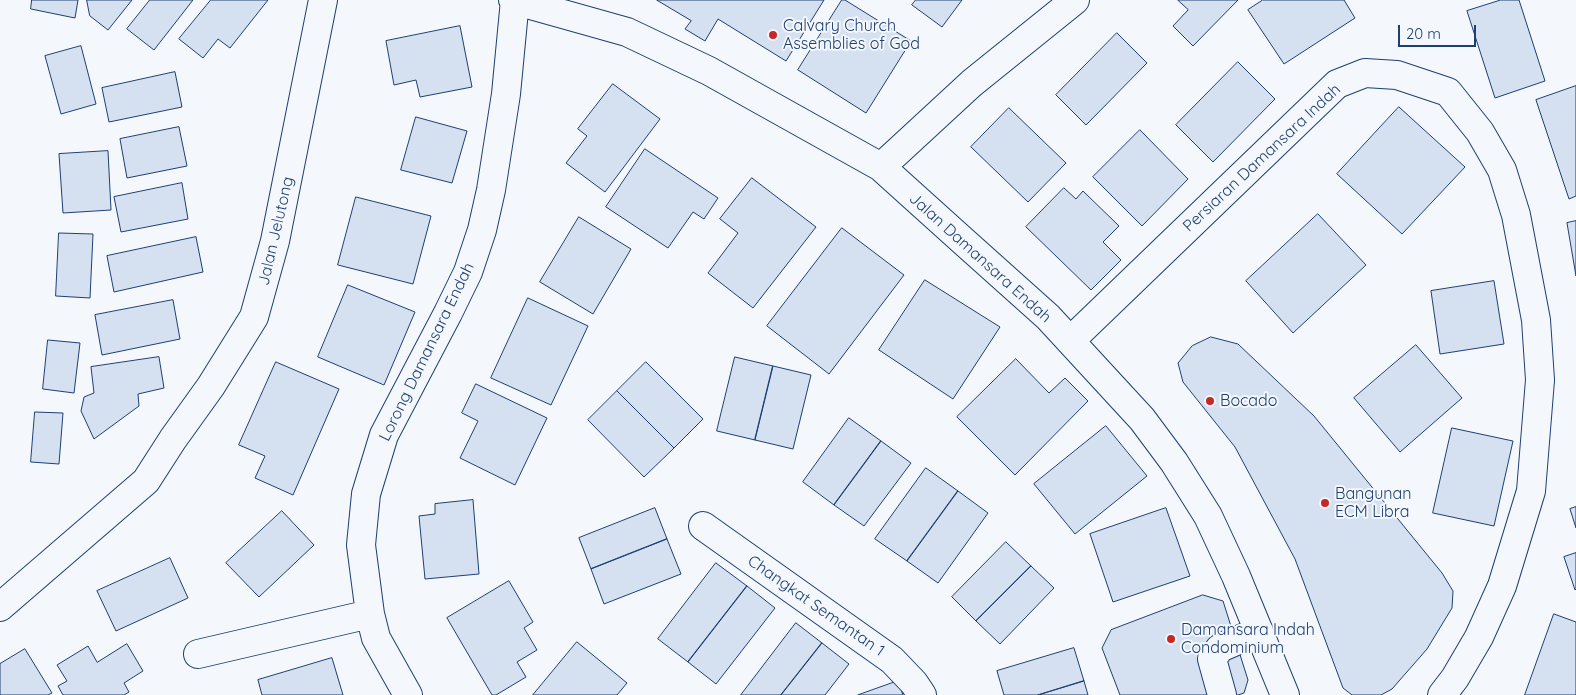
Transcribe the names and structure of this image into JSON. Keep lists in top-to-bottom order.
{
  "streets": {
    "street": [
      "Persiaran Damansara Indah",
      "Jalan Jelutong",
      "Jalan Damansara Endah",
      "Lorong Damansara Endah",
      "Changkat Semantan 1"
    ]
  },
  "crossings": [
    ["Persiaran Damansara Indah", "Jalan Damansara Endah"],
    ["Jalan Damansara Endah", "Lorong Damansara Endah"]
  ],
  "places": [
    "Calvary Church Assemblies of God",
    "Bocado",
    "Bangunan ECM Libra",
    "Damansara Indah Condominium"
  ],
  "scale_bar": "20 m"
}
